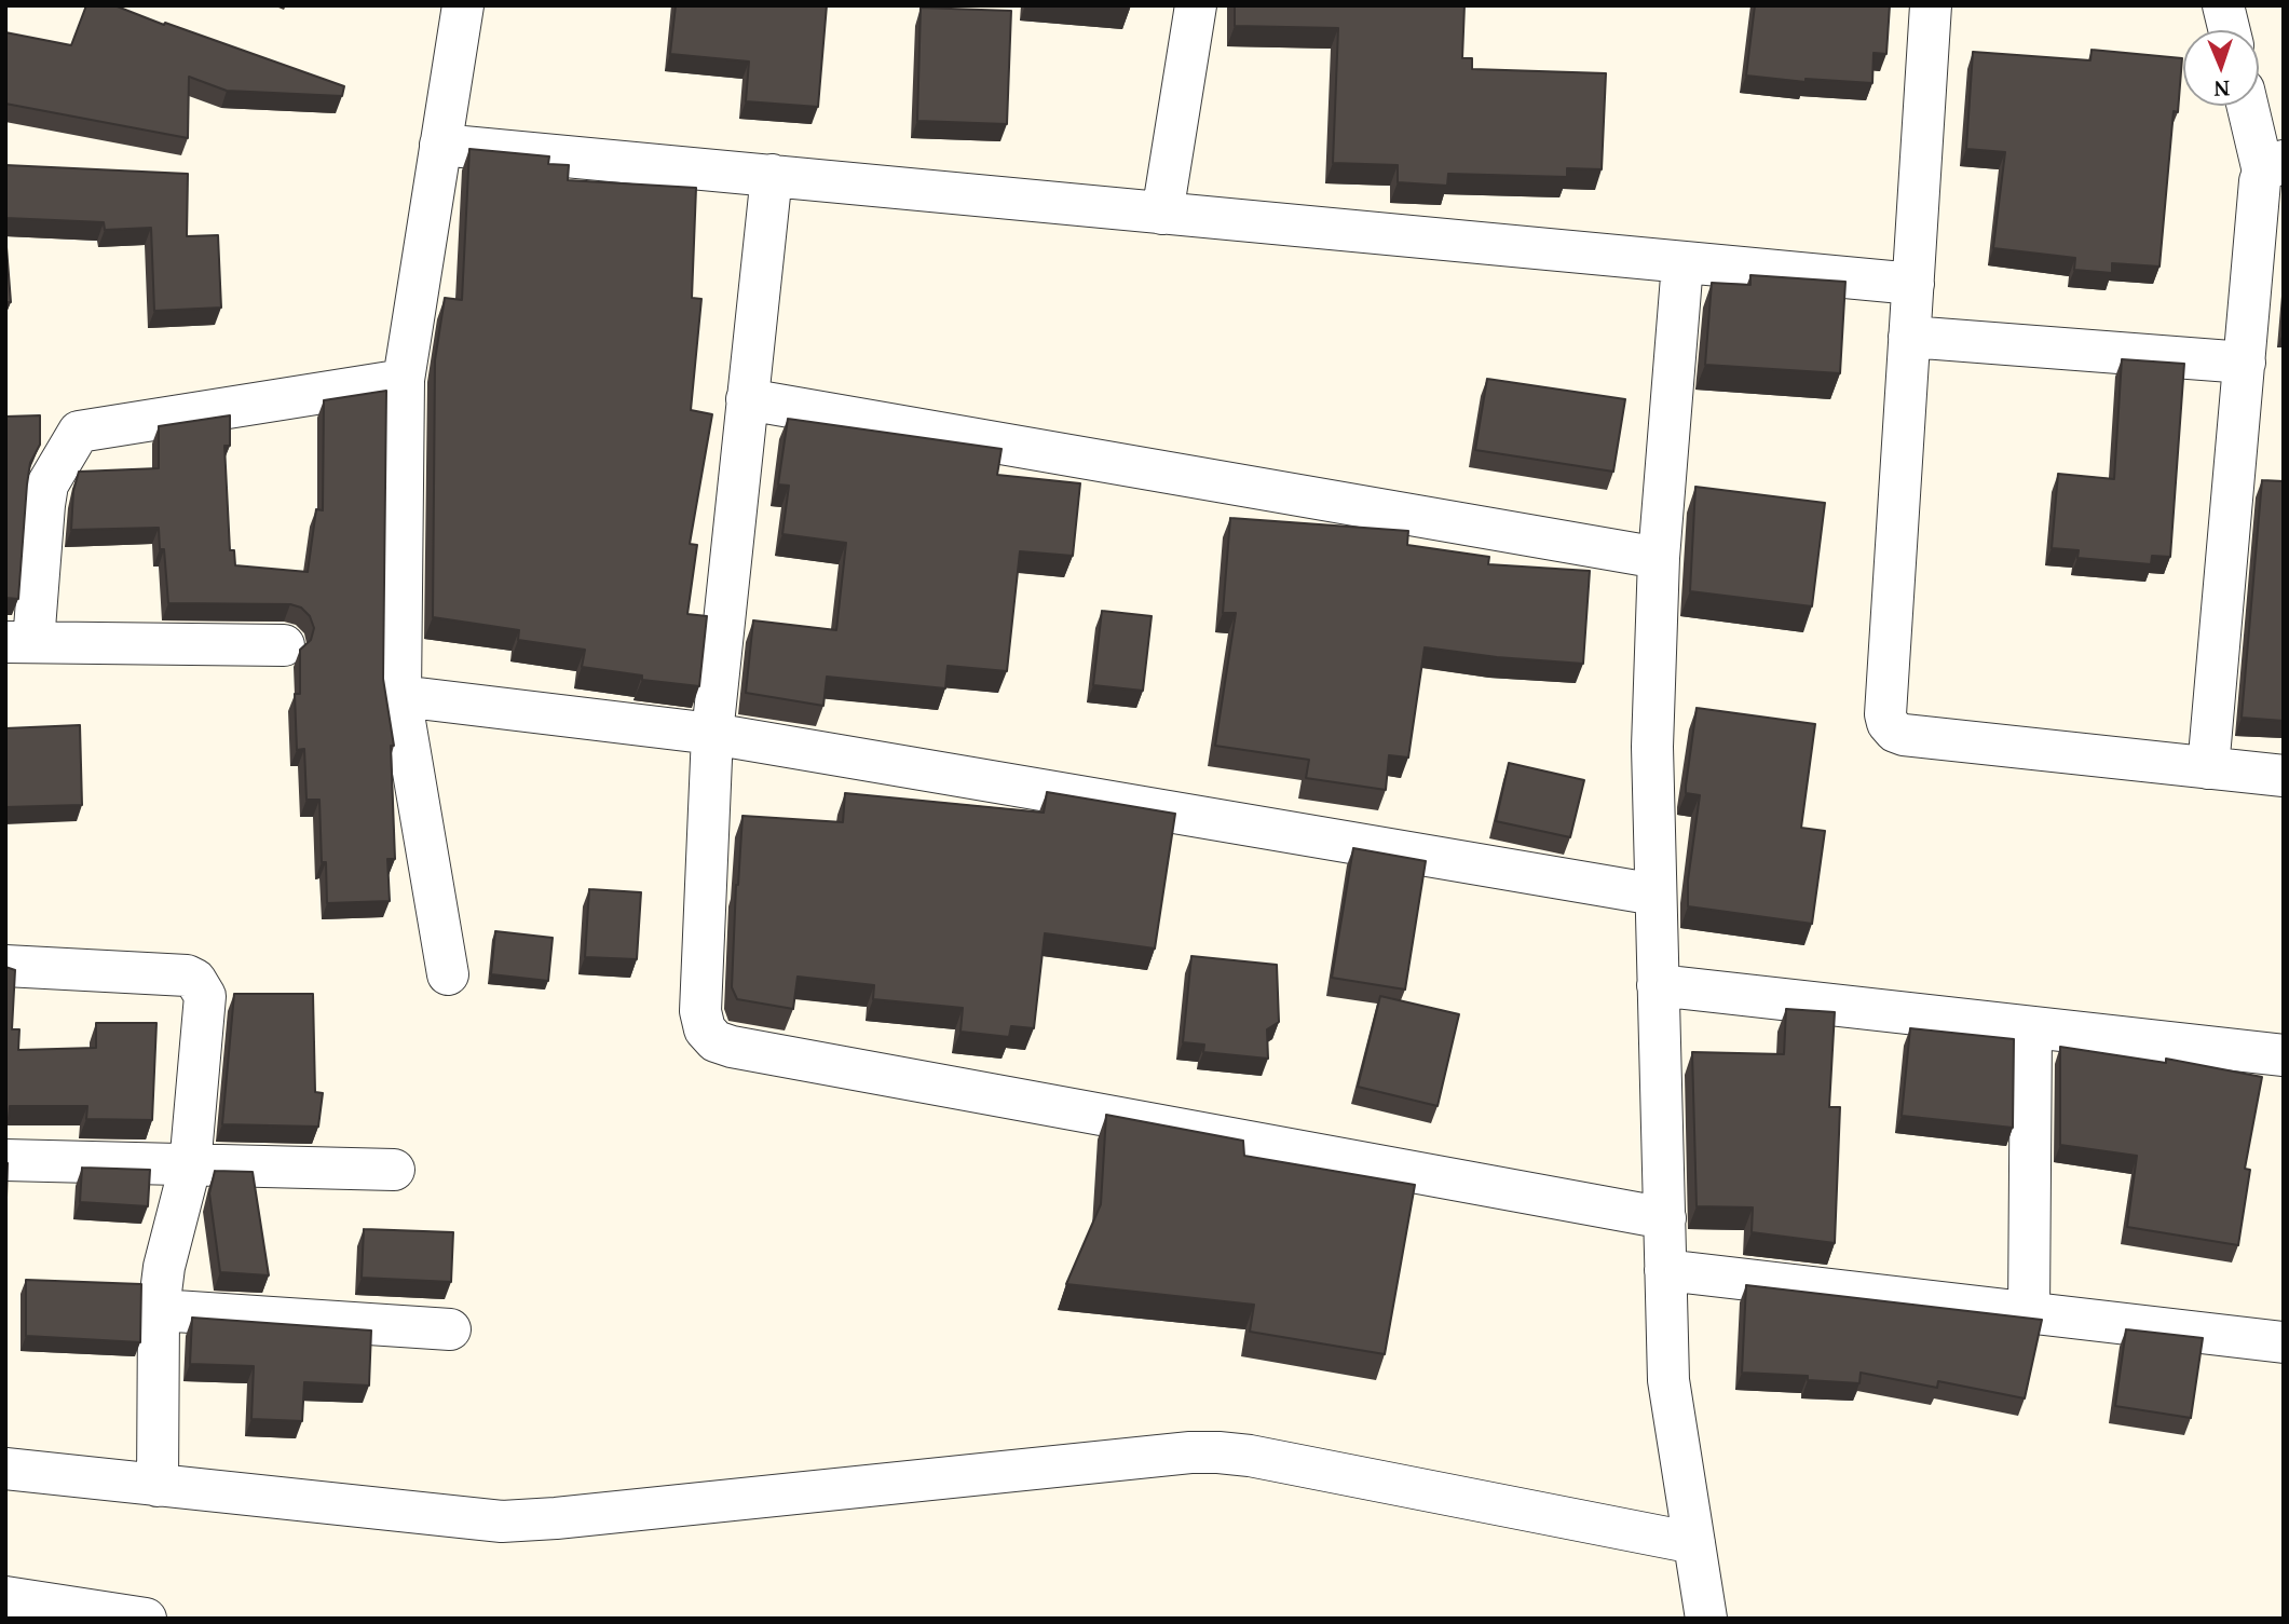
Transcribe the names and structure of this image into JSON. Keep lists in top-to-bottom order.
{
  "north": "bottom"
}
